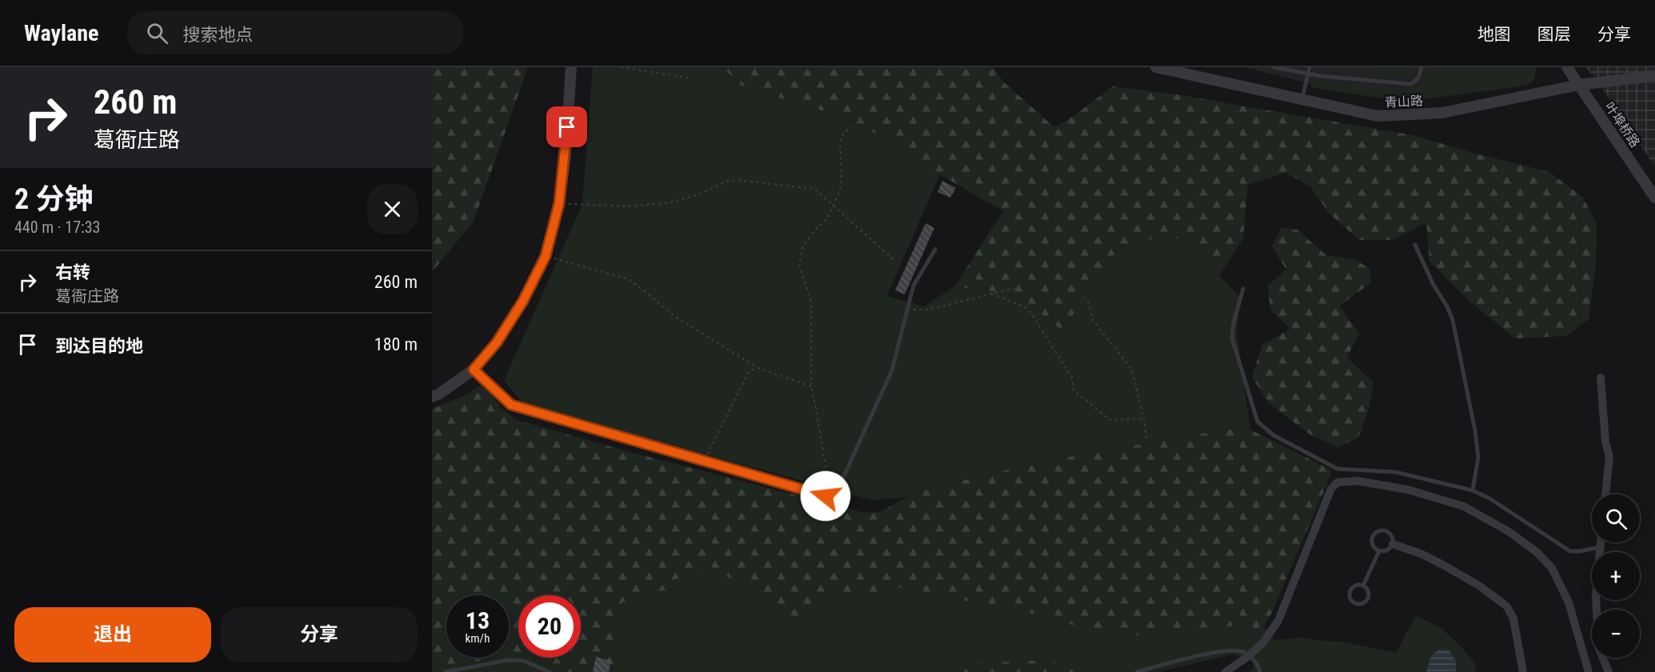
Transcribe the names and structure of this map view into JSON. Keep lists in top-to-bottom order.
{
  "streets": {
    "street": ["青山路", "叶埠桥路"]
  },
  "crossings": [
    ["青山路", "叶埠桥路"]
  ],
  "page": {
    "header": "Waylane",
    "search": "搜索地点",
    "nav": ["地图", "图层", "分享"],
    "turn": ["260 m", "葛衙庄路"],
    "heading": ["2 分钟", "440 m · 17:33"],
    "list": [
      {
        "name": "右转",
        "note": "葛衙庄路",
        "value": "260 m"
      },
      {
        "name": "到达目的地",
        "value": "180 m"
      }
    ],
    "map_buttons": ["+", "−"],
    "speed": "13 km/h",
    "limit": "20",
    "buttons": ["退出", "分享"]
  }
}
